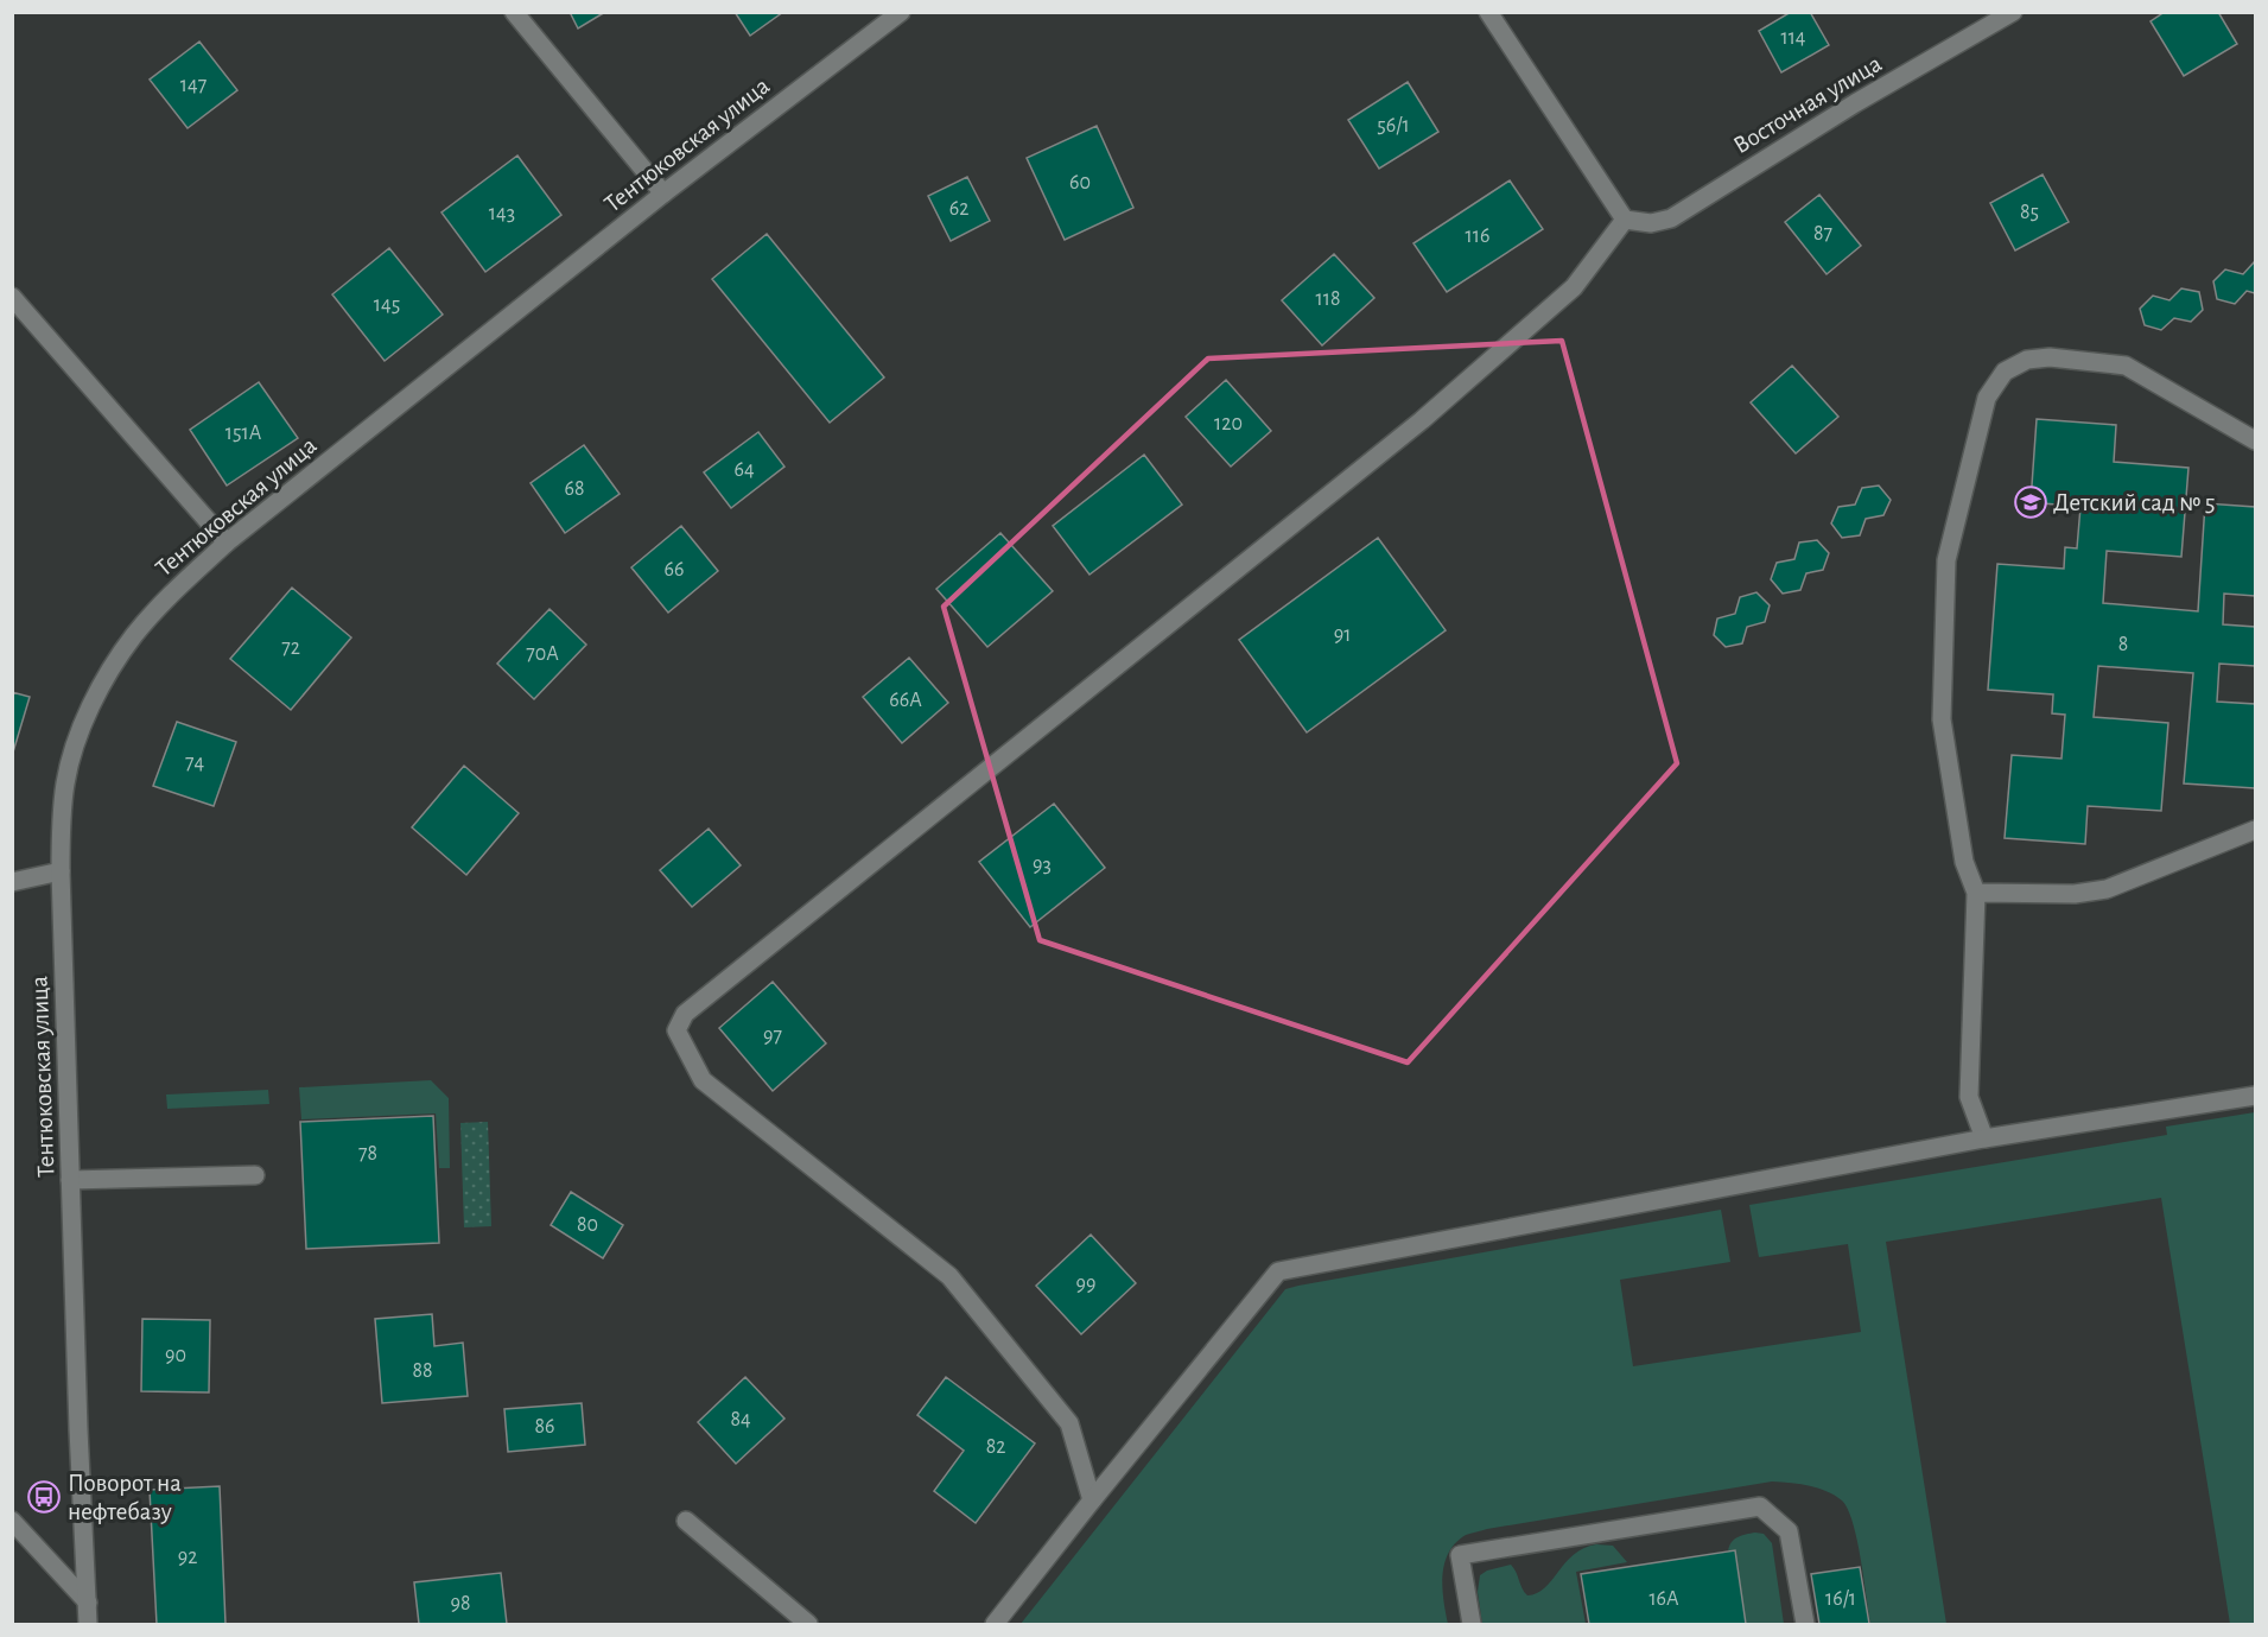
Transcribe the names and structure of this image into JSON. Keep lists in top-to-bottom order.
{
  "streets": {
    "street": ["Восточная улица", "Тентюковская улица"]
  },
  "places": {
    "school or university": ["Детский сад № 5"],
    "bus stop": ["Поворот на нефтебазу"]
  },
  "house_numbers": [
    "114",
    "147",
    "56/1",
    "60",
    "62",
    "85",
    "143",
    "87",
    "116",
    "118",
    "145",
    "120",
    "151А",
    "64",
    "68",
    "66",
    "91",
    "8",
    "72",
    "70А",
    "66А",
    "74",
    "93",
    "97",
    "78",
    "80",
    "99",
    "90",
    "88",
    "84",
    "86",
    "82",
    "92",
    "16А",
    "16/1",
    "98"
  ]
}
